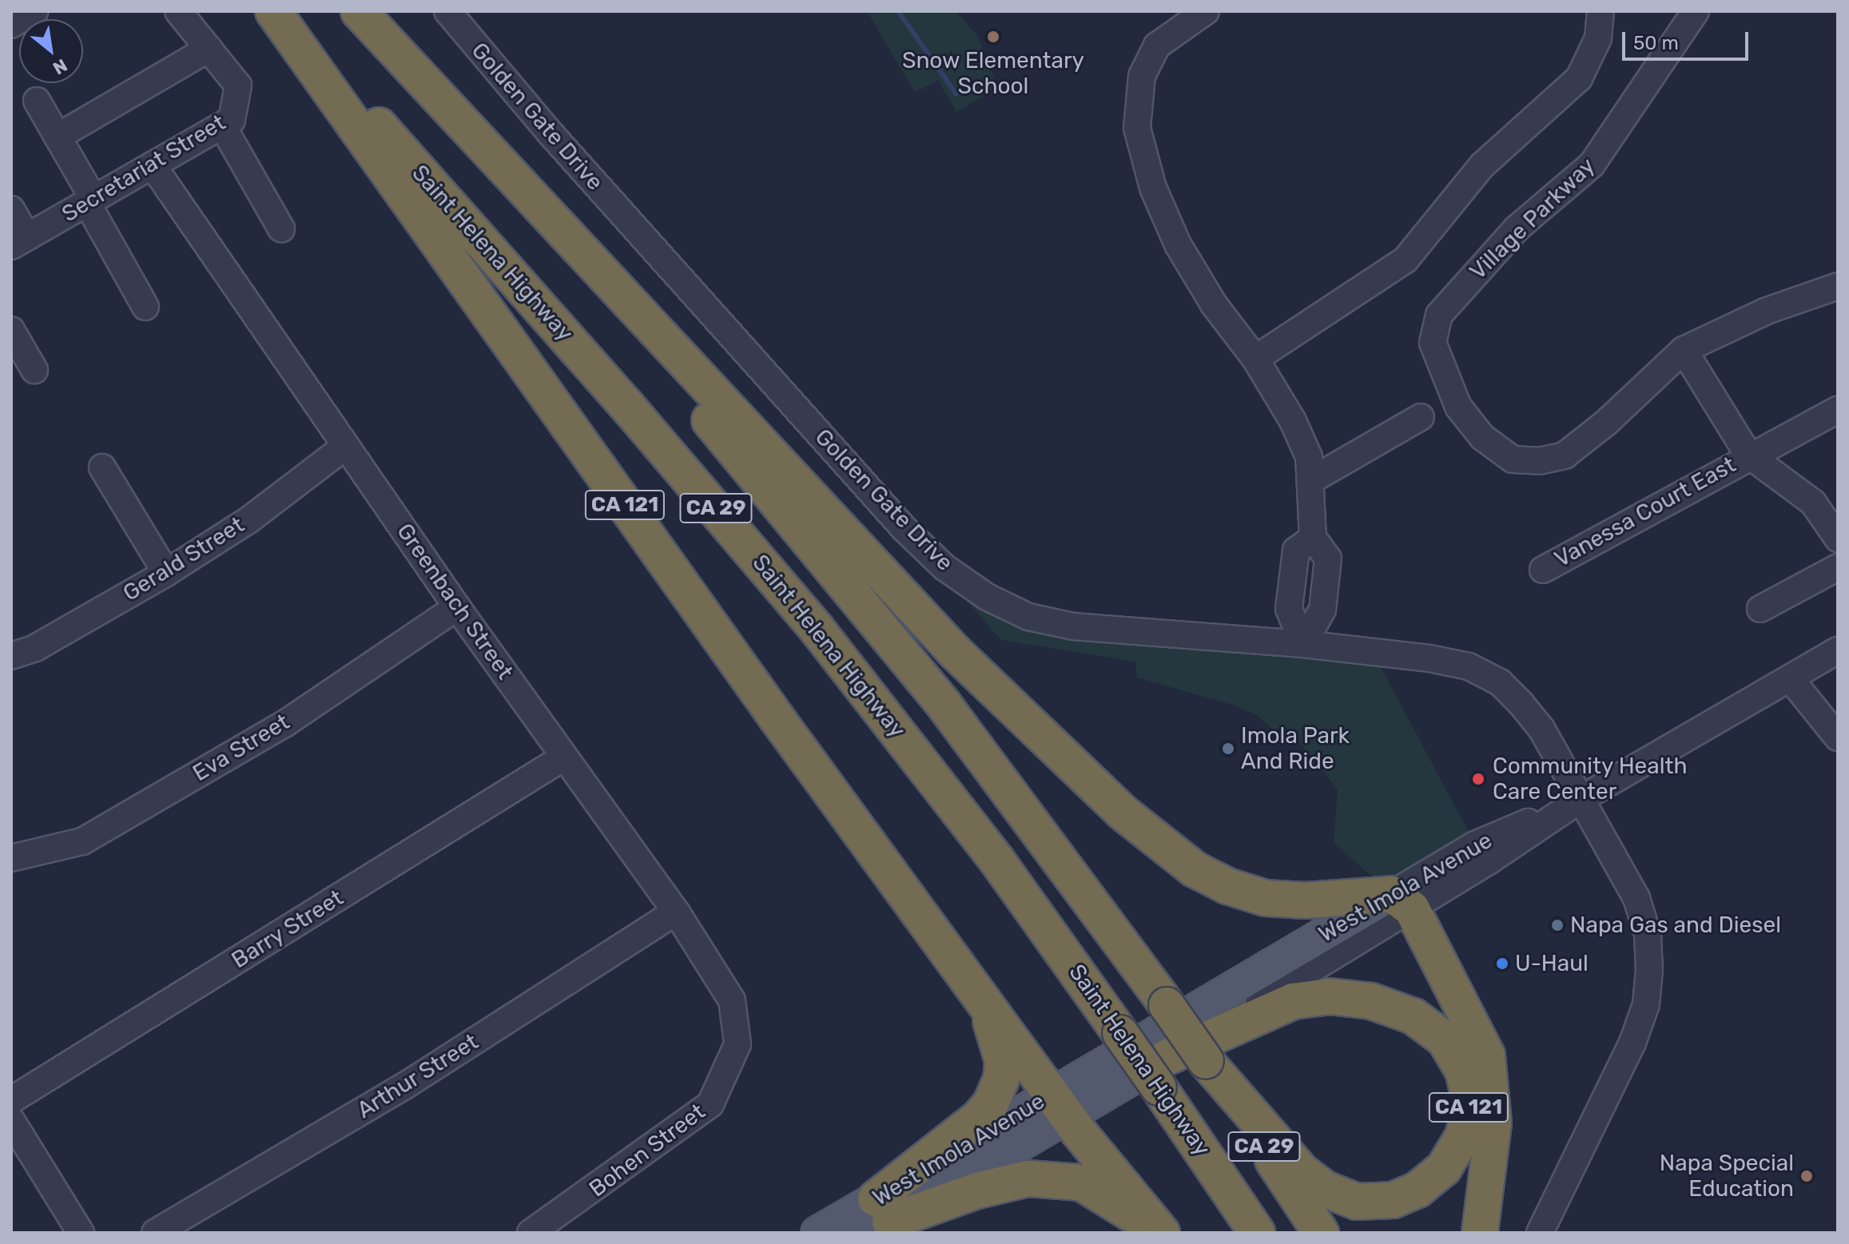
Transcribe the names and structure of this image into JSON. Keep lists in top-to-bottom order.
{
  "streets": {
    "highway": ["Saint Helena Highway", "CA 121", "CA 29"],
    "main road": ["West Imola Avenue"],
    "street": [
      "Golden Gate Drive",
      "Secretariat Street",
      "Village Parkway",
      "Vanessa Court East",
      "Gerald Street",
      "Greenbach Street",
      "Eva Street",
      "Barry Street",
      "Arthur Street",
      "Bohen Street"
    ]
  },
  "crossings": [
    ["Golden Gate Drive", "West Imola Avenue"],
    ["Secretariat Street", "Greenbach Street"],
    ["Saint Helena Highway", "CA 121"],
    ["Saint Helena Highway", "West Imola Avenue"],
    ["CA 121", "CA 29"],
    ["CA 121", "West Imola Avenue"],
    ["Gerald Street", "Greenbach Street"],
    ["Greenbach Street", "Eva Street"],
    ["Greenbach Street", "Barry Street"],
    ["Greenbach Street", "Arthur Street"],
    ["Greenbach Street", "Bohen Street"]
  ],
  "places": [
    "Snow Elementary School",
    "Imola Park And Ride",
    "Community Health Care Center",
    "Napa Gas and Diesel",
    "U-Haul",
    "Napa Special Education"
  ],
  "scale_bar": "50 m",
  "north": "bottom right"
}
